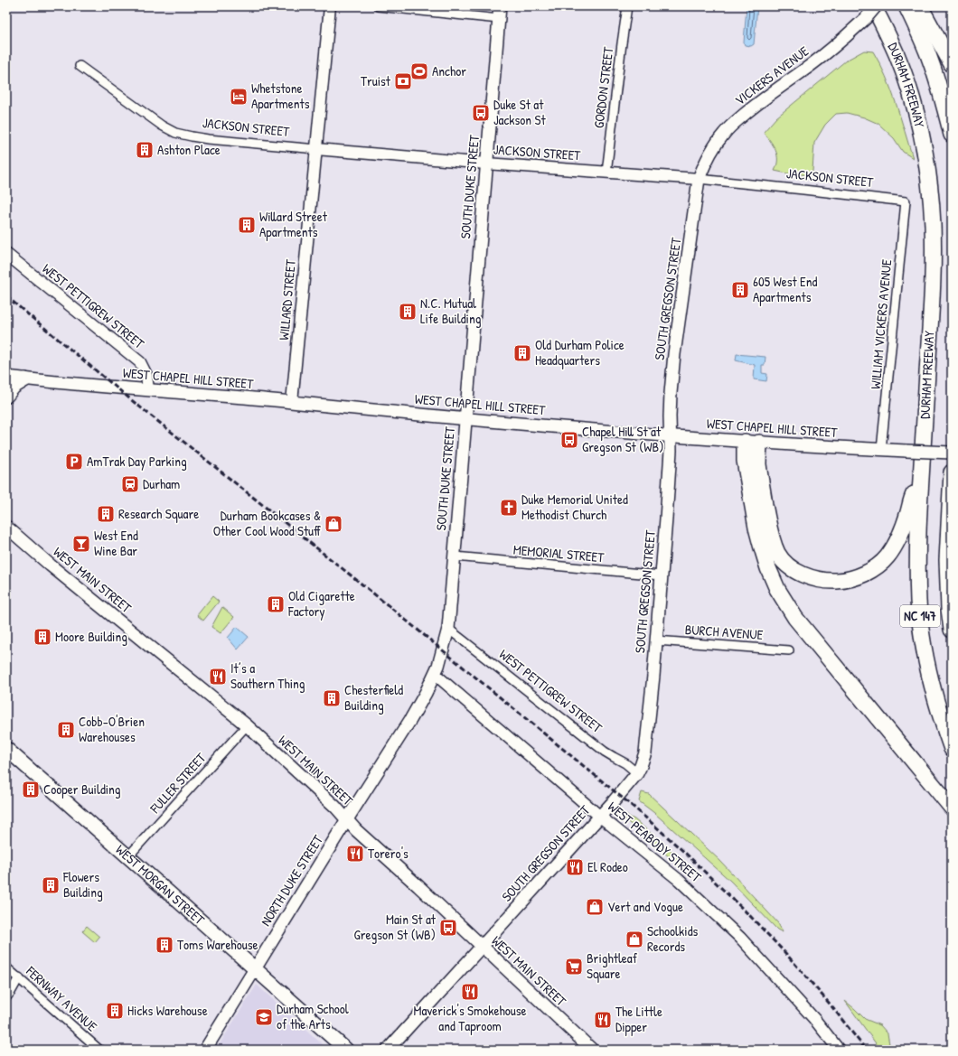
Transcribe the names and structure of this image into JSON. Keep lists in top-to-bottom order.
{
  "streets": {
    "highway": ["DURHAM FREEWAY", "NC 147"],
    "main road": [
      "VICKERS AVENUE",
      "SOUTH DUKE STREET",
      "SOUTH GREGSON STREET",
      "WEST CHAPEL HILL STREET",
      "WEST MAIN STREET",
      "NORTH DUKE STREET",
      "WEST MORGAN STREET"
    ],
    "street": [
      "GORDON STREET",
      "JACKSON STREET",
      "WILLARD STREET",
      "WEST PETTIGREW STREET",
      "WILLIAM VICKERS AVENUE",
      "MEMORIAL STREET",
      "BURCH AVENUE",
      "FULLER STREET",
      "WEST PEABODY STREET",
      "FERNWAY AVENUE"
    ]
  },
  "crossings": [
    ["VICKERS AVENUE", "JACKSON STREET"],
    ["VICKERS AVENUE", "SOUTH GREGSON STREET"],
    ["GORDON STREET", "JACKSON STREET"],
    ["JACKSON STREET", "SOUTH DUKE STREET"],
    ["JACKSON STREET", "SOUTH GREGSON STREET"],
    ["JACKSON STREET", "WILLARD STREET"],
    ["JACKSON STREET", "WILLIAM VICKERS AVENUE"],
    ["SOUTH DUKE STREET", "WEST PETTIGREW STREET"],
    ["SOUTH DUKE STREET", "WEST CHAPEL HILL STREET"],
    ["SOUTH DUKE STREET", "MEMORIAL STREET"],
    ["SOUTH DUKE STREET", "WEST MAIN STREET"],
    ["SOUTH DUKE STREET", "WEST PEABODY STREET"],
    ["SOUTH DUKE STREET", "NORTH DUKE STREET"],
    ["SOUTH GREGSON STREET", "WEST PETTIGREW STREET"],
    ["SOUTH GREGSON STREET", "WEST CHAPEL HILL STREET"],
    ["SOUTH GREGSON STREET", "MEMORIAL STREET"],
    ["SOUTH GREGSON STREET", "WEST MAIN STREET"],
    ["SOUTH GREGSON STREET", "BURCH AVENUE"],
    ["SOUTH GREGSON STREET", "WEST PEABODY STREET"],
    ["WILLARD STREET", "WEST CHAPEL HILL STREET"],
    ["WEST PETTIGREW STREET", "WEST CHAPEL HILL STREET"],
    ["WILLIAM VICKERS AVENUE", "WEST CHAPEL HILL STREET"],
    ["WEST MAIN STREET", "FULLER STREET"],
    ["WEST MAIN STREET", "NORTH DUKE STREET"],
    ["FULLER STREET", "WEST MORGAN STREET"],
    ["NORTH DUKE STREET", "WEST MORGAN STREET"]
  ],
  "places": {
    "sports": ["Anchor"],
    "bank": ["Truist"],
    "hotel": ["Whetstone Apartments"],
    "bus stop": ["Duke St at Jackson St", "Chapel Hill St at Gregson St (WB)", "Main St at Gregson St (WB)"],
    "building": [
      "Ashton Place",
      "Willard Street Apartments",
      "605 West End Apartments",
      "N.C. Mutual Life Building",
      "Old Durham Police Headquarters",
      "Research Square",
      "Old Cigarette Factory",
      "Moore Building",
      "Chesterfield Building",
      "Cobb-O'Brien Warehouses",
      "Cooper Building",
      "Flowers Building",
      "Toms Warehouse",
      "Hicks Warehouse"
    ],
    "parking": ["AmTrak Day Parking"],
    "station": ["Durham"],
    "church": ["Duke Memorial United Methodist Church"],
    "shop": ["Durham Bookcases & Other Cool Wood Stuff", "Vert and Vogue", "Schoolkids Records"],
    "bar": ["West End Wine Bar"],
    "restaurant": [
      "It’s a Southern Thing",
      "Torero's",
      "El Rodeo",
      "Maverick's Smokehouse and Taproom",
      "The Little Dipper"
    ],
    "supermarket": ["Brightleaf Square"],
    "school or university": ["Durham School of the Arts"]
  }
}
